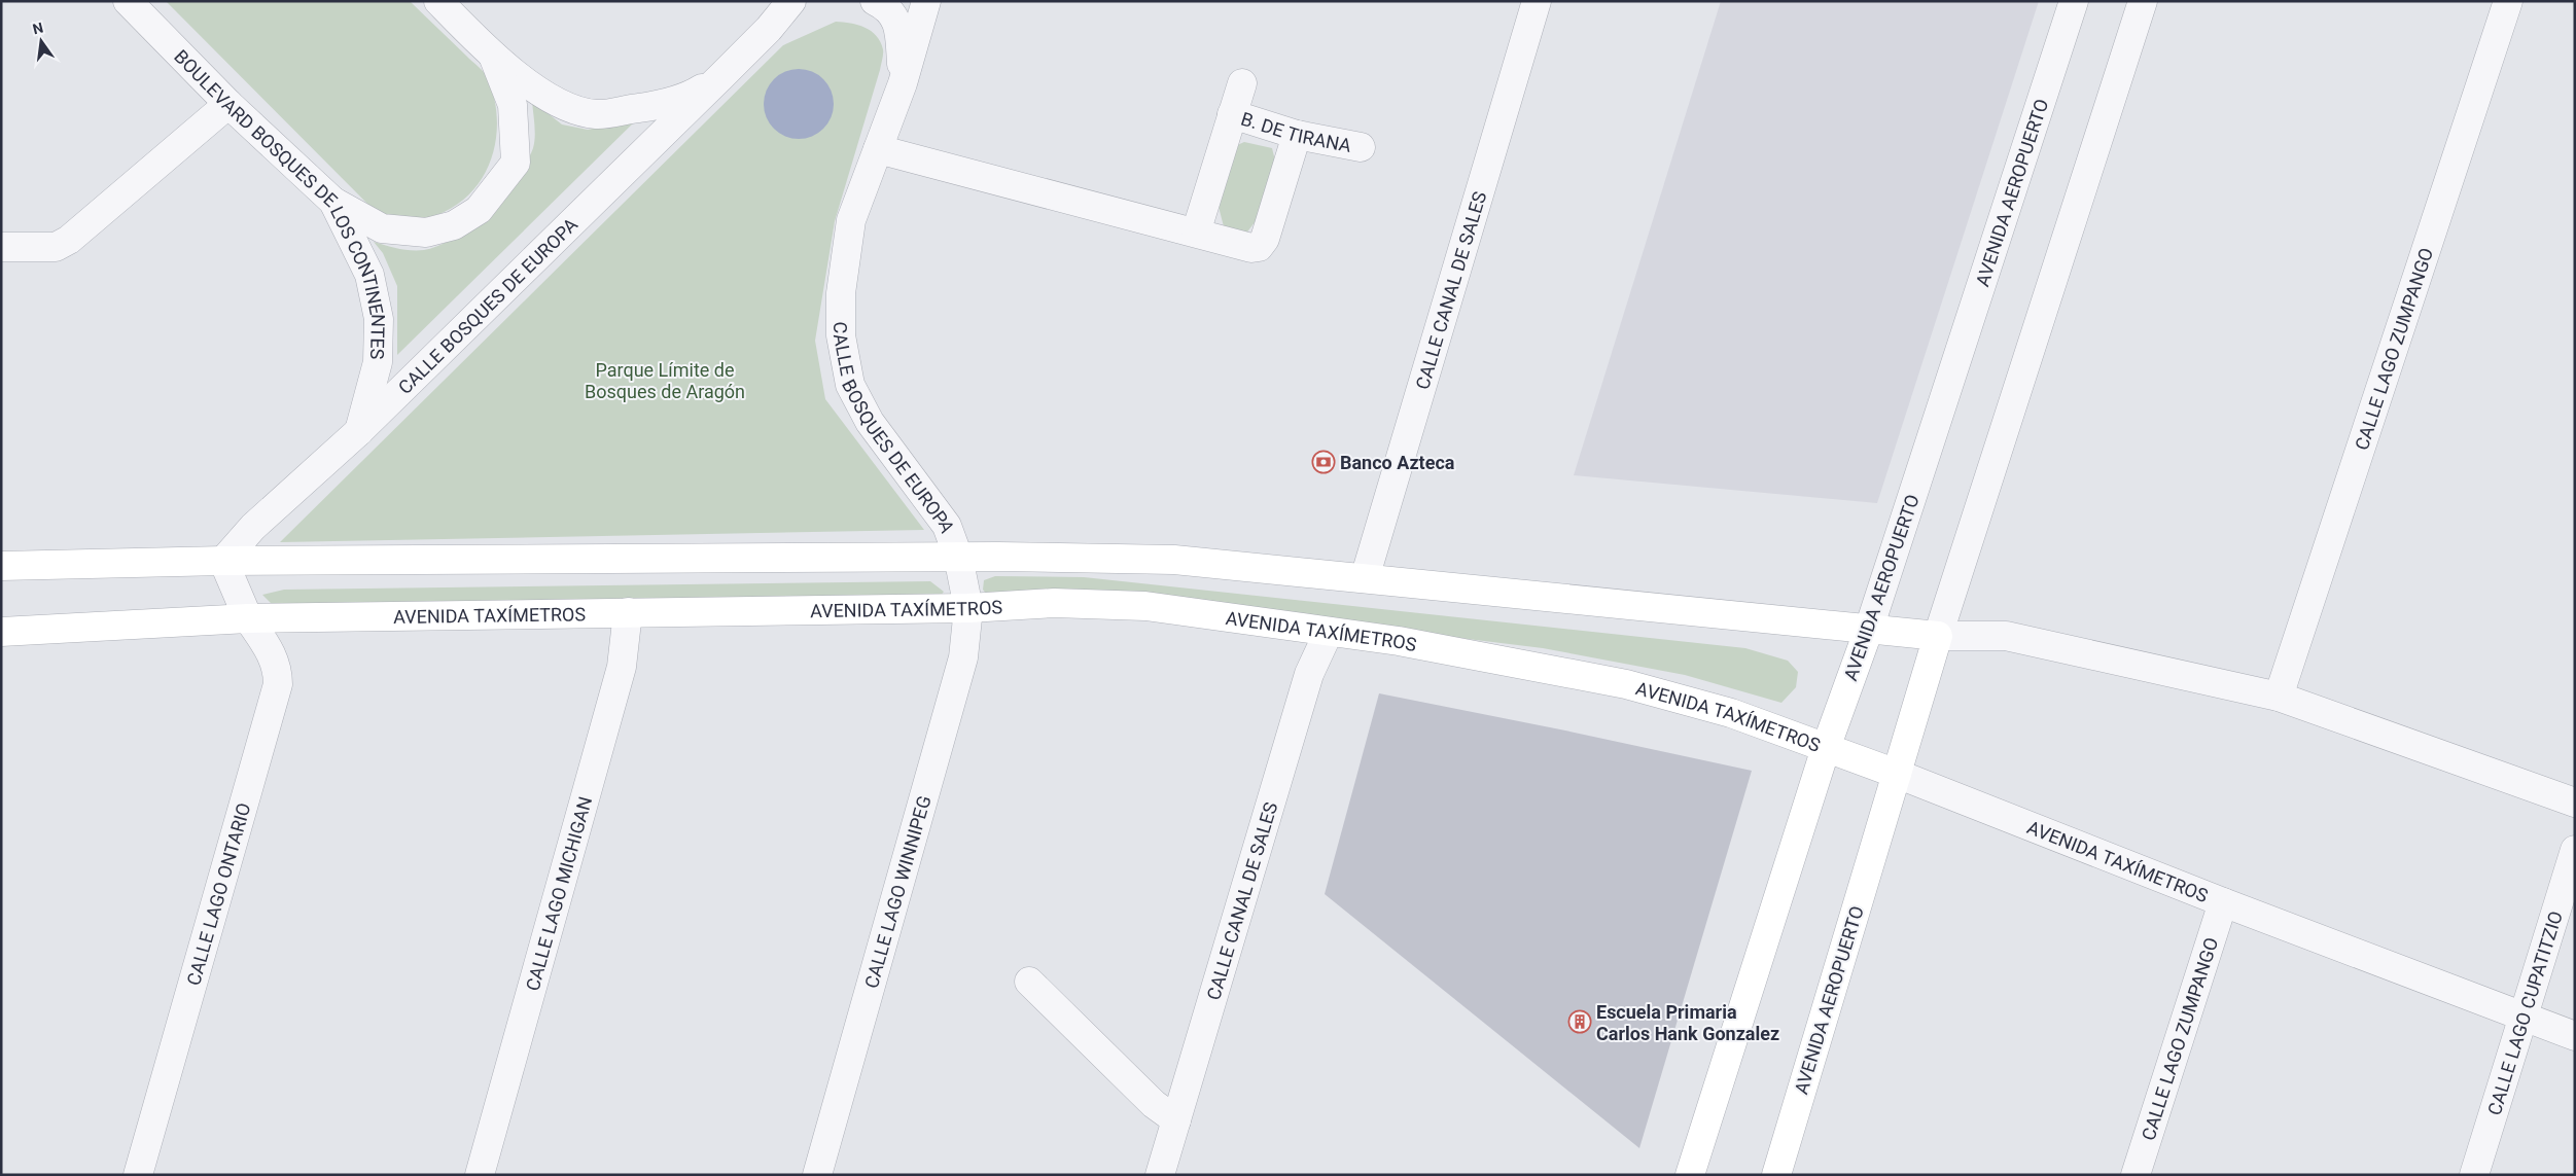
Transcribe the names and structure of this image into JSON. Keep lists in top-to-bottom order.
{
  "streets": {
    "main road": ["AVENIDA AEROPUERTO", "AVENIDA TAXÍMETROS"],
    "street": [
      "B. DE TIRANA",
      "BOULEVARD BOSQUES DE LOS CONTINENTES",
      "CALLE CANAL DE SALES",
      "CALLE BOSQUES DE EUROPA",
      "CALLE LAGO ZUMPANGO",
      "CALLE LAGO WINNIPEG",
      "CALLE LAGO ONTARIO",
      "CALLE LAGO MICHIGAN",
      "CALLE LAGO CUPATITZIO"
    ]
  },
  "crossings": [
    ["AVENIDA AEROPUERTO", "AVENIDA TAXÍMETROS"],
    ["BOULEVARD BOSQUES DE LOS CONTINENTES", "CALLE BOSQUES DE EUROPA"],
    ["CALLE CANAL DE SALES", "AVENIDA TAXÍMETROS"],
    ["CALLE BOSQUES DE EUROPA", "AVENIDA TAXÍMETROS"],
    ["CALLE BOSQUES DE EUROPA", "CALLE LAGO WINNIPEG"],
    ["CALLE LAGO ZUMPANGO", "AVENIDA TAXÍMETROS"],
    ["AVENIDA TAXÍMETROS", "CALLE LAGO WINNIPEG"],
    ["AVENIDA TAXÍMETROS", "CALLE LAGO ONTARIO"],
    ["AVENIDA TAXÍMETROS", "CALLE LAGO MICHIGAN"],
    ["AVENIDA TAXÍMETROS", "CALLE LAGO CUPATITZIO"]
  ],
  "parks": ["Parque Límite de Bosques de Aragón"],
  "places": {
    "bank": ["Banco Azteca"],
    "building": ["Escuela Primaria Carlos Hank Gonzalez"]
  },
  "north": "top"
}
